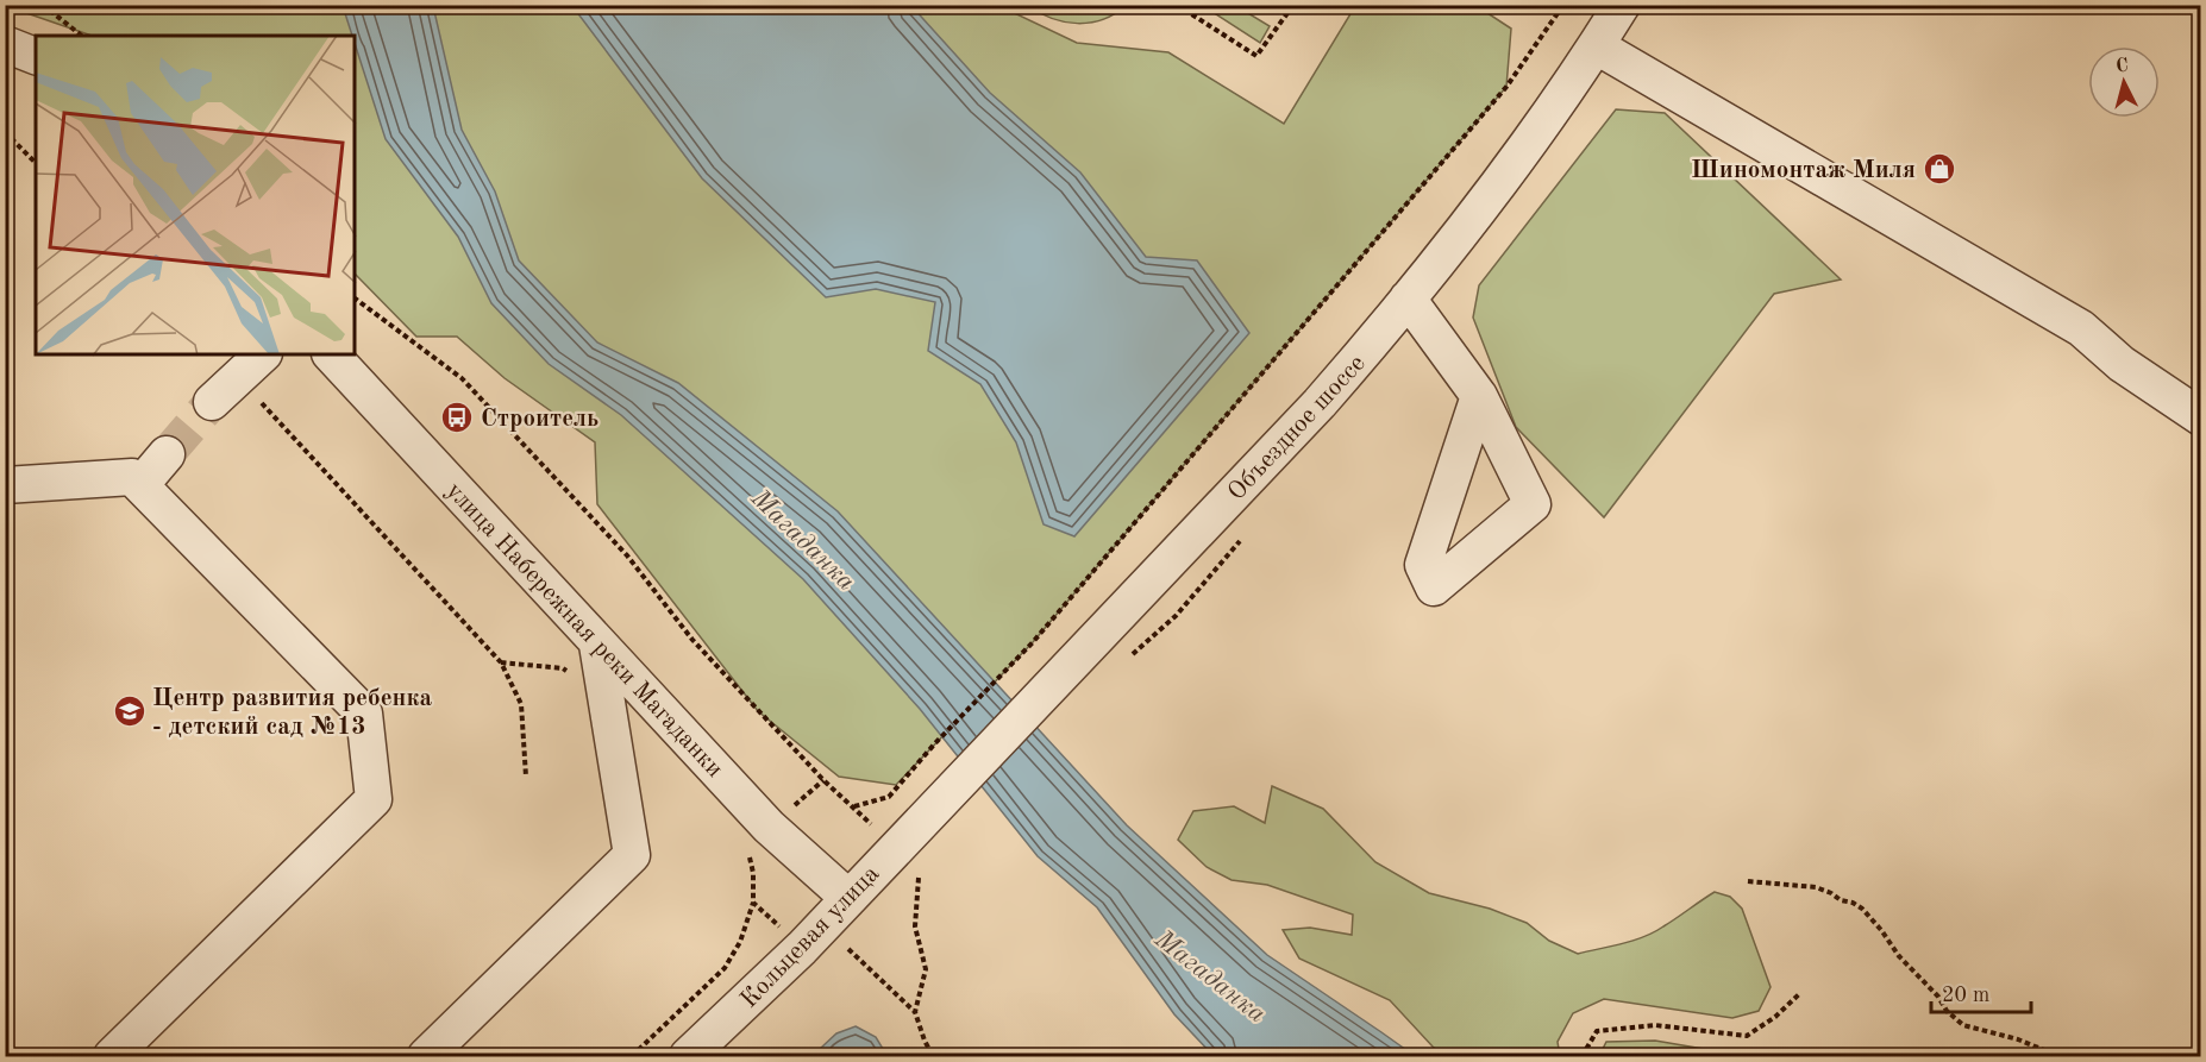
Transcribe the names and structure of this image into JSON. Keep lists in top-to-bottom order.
{
  "streets": {
    "street": ["Объездное шоссе", "улица Набережная реки Магаданки", "Кольцевая улица"]
  },
  "crossings": [
    ["Объездное шоссе", "Кольцевая улица"],
    ["улица Набережная реки Магаданки", "Кольцевая улица"]
  ],
  "water": ["Магаданка"],
  "places": {
    "shop": ["Шиномонтаж Миля"],
    "bus stop": ["Строитель"],
    "school or university": ["Центр развития ребенка - детский сад №13"]
  },
  "scale_bar": "20 m",
  "north": "top"
}
